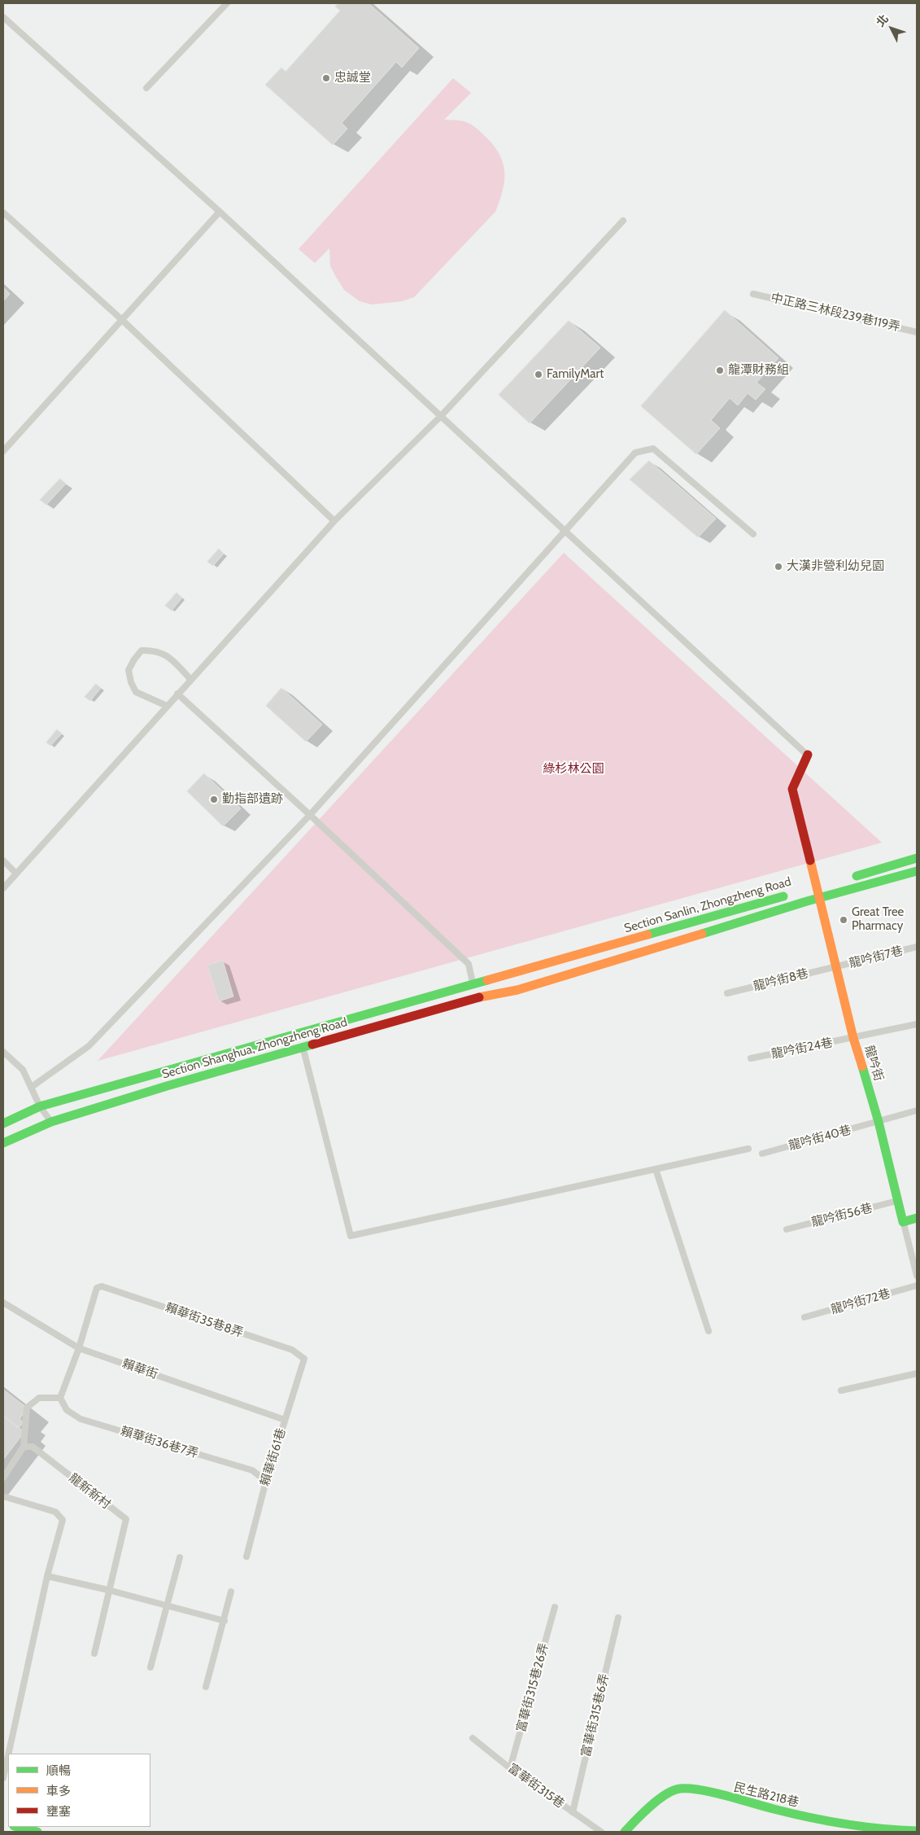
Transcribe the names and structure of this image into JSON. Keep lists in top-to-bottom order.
{
  "streets": {
    "main road": [
      "Section Sanlin, Zhongzheng Road",
      "Section Shanghua, Zhongzheng Road",
      "龍吟街",
      "民生路218巷"
    ],
    "lane": [
      "中正路三林段239巷119弄",
      "龍吟街7巷",
      "龍吟街8巷",
      "龍吟街24巷",
      "龍吟街40巷",
      "龍吟街56巷",
      "龍吟街72巷",
      "賴華街35巷8弄",
      "賴華街",
      "賴華街36巷7弄",
      "賴華街61巷",
      "龍新新村",
      "富華街315巷26弄",
      "富華街315巷6弄",
      "富華街315巷"
    ]
  },
  "crossings": [
    ["Section Sanlin, Zhongzheng Road", "Section Shanghua, Zhongzheng Road"],
    ["Section Sanlin, Zhongzheng Road", "龍吟街"],
    ["龍吟街7巷", "龍吟街8巷"],
    ["龍吟街7巷", "龍吟街"],
    ["龍吟街8巷", "龍吟街"],
    ["龍吟街24巷", "龍吟街"],
    ["龍吟街", "龍吟街40巷"],
    ["龍吟街", "龍吟街56巷"],
    ["賴華街35巷8弄", "賴華街"],
    ["賴華街35巷8弄", "賴華街61巷"],
    ["賴華街", "賴華街61巷"],
    ["賴華街36巷7弄", "賴華街61巷"],
    ["富華街315巷26弄", "富華街315巷"],
    ["富華街315巷6弄", "富華街315巷"]
  ],
  "parks": ["綠杉林公園"],
  "places": [
    "忠誠堂",
    "龍潭財務組",
    "FamilyMart",
    "大漢非營利幼兒園",
    "勤指部遺跡",
    "Great Tree Pharmacy"
  ],
  "legend": ["順暢", "車多", "壅塞"],
  "north": "top left"
}
